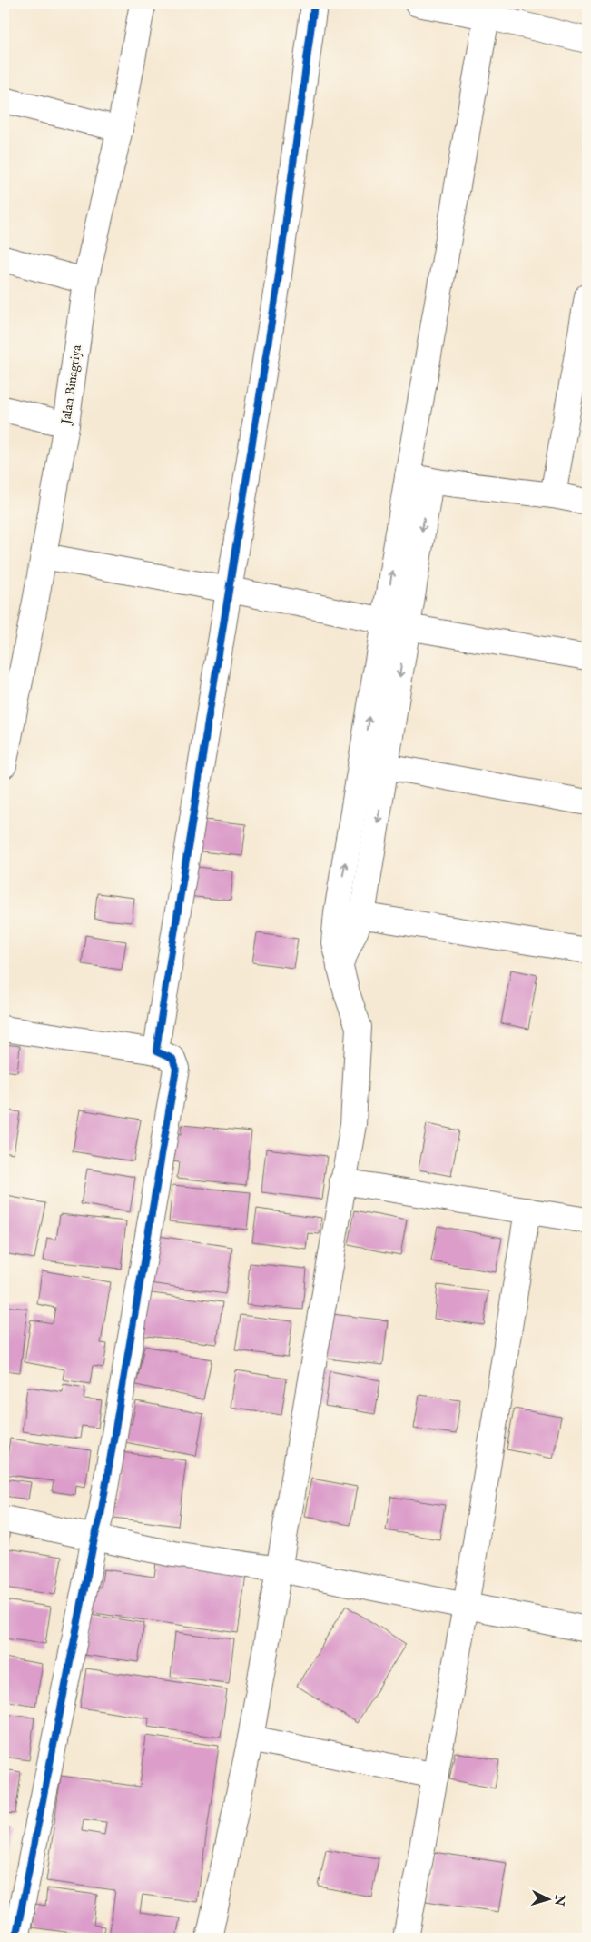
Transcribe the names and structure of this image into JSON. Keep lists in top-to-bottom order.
{
  "streets": {
    "street": ["Jalan Binagriya"]
  },
  "north": "right"
}
